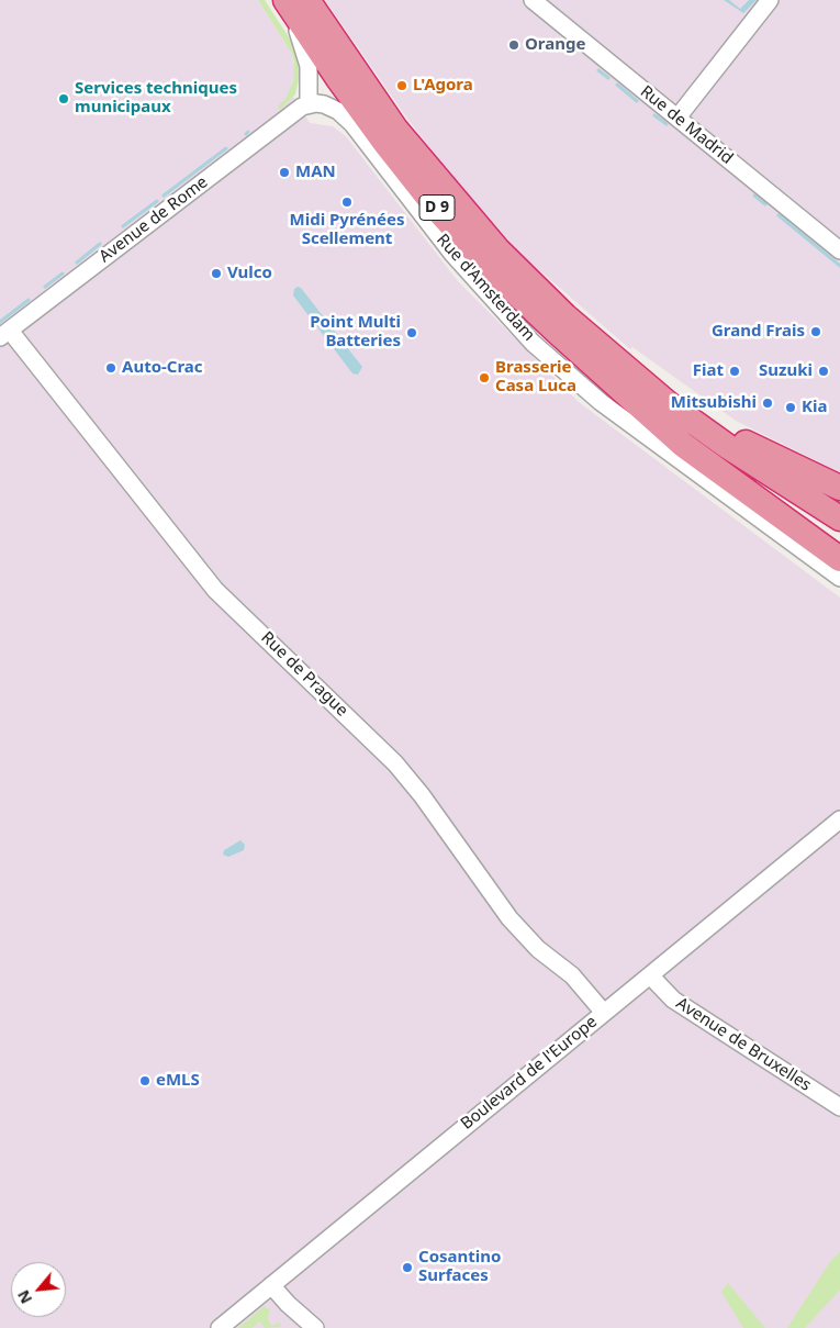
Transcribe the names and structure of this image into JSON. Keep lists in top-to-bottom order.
{
  "streets": {
    "highway": ["D 9"],
    "street": [
      "Rue de Madrid",
      "Avenue de Rome",
      "Rue d'Amsterdam",
      "Rue de Prague",
      "Avenue de Bruxelles",
      "Boulevard de l'Europe"
    ]
  },
  "crossings": [
    ["Avenue de Rome", "Rue d'Amsterdam"],
    ["Avenue de Rome", "Rue de Prague"],
    ["Rue de Prague", "Boulevard de l'Europe"],
    ["Avenue de Bruxelles", "Boulevard de l'Europe"]
  ],
  "places": [
    "Orange",
    "L'Agora",
    "Services techniques municipaux",
    "MAN",
    "Midi Pyrénées Scellement",
    "Vulco",
    "Grand Frais",
    "Point Multi Batteries",
    "Auto-Crac",
    "Fiat",
    "Suzuki",
    "Brasserie Casa Luca",
    "Mitsubishi",
    "Kia",
    "eMLS",
    "Cosantino Surfaces"
  ],
  "north": "bottom left"
}
